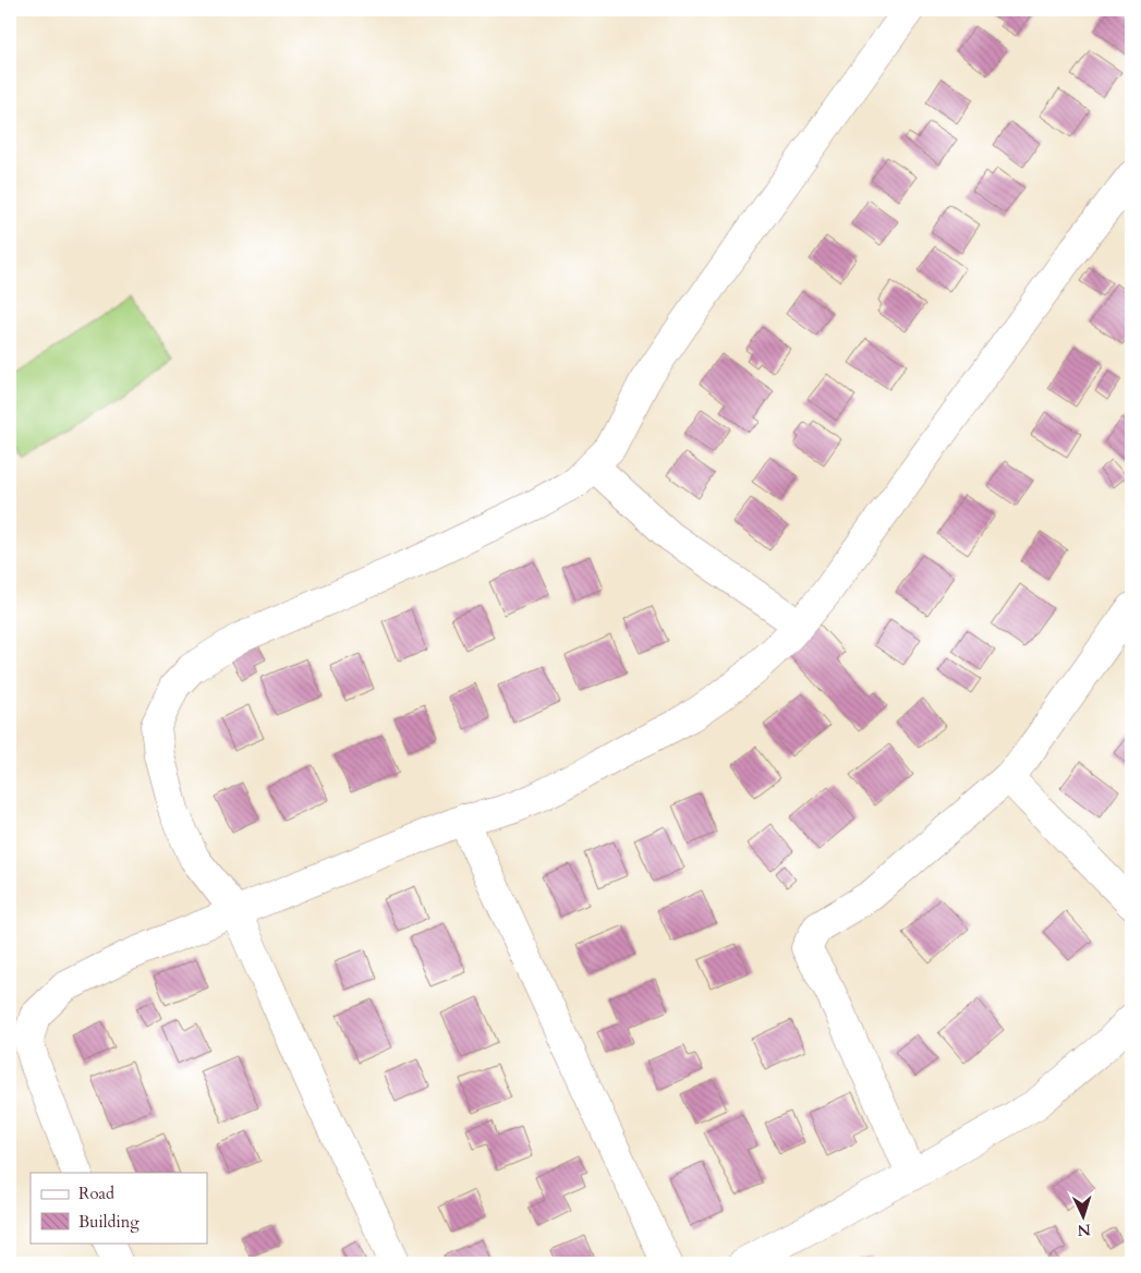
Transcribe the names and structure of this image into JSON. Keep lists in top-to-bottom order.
{
  "legend": ["Road", "Building"],
  "north": "bottom"
}
